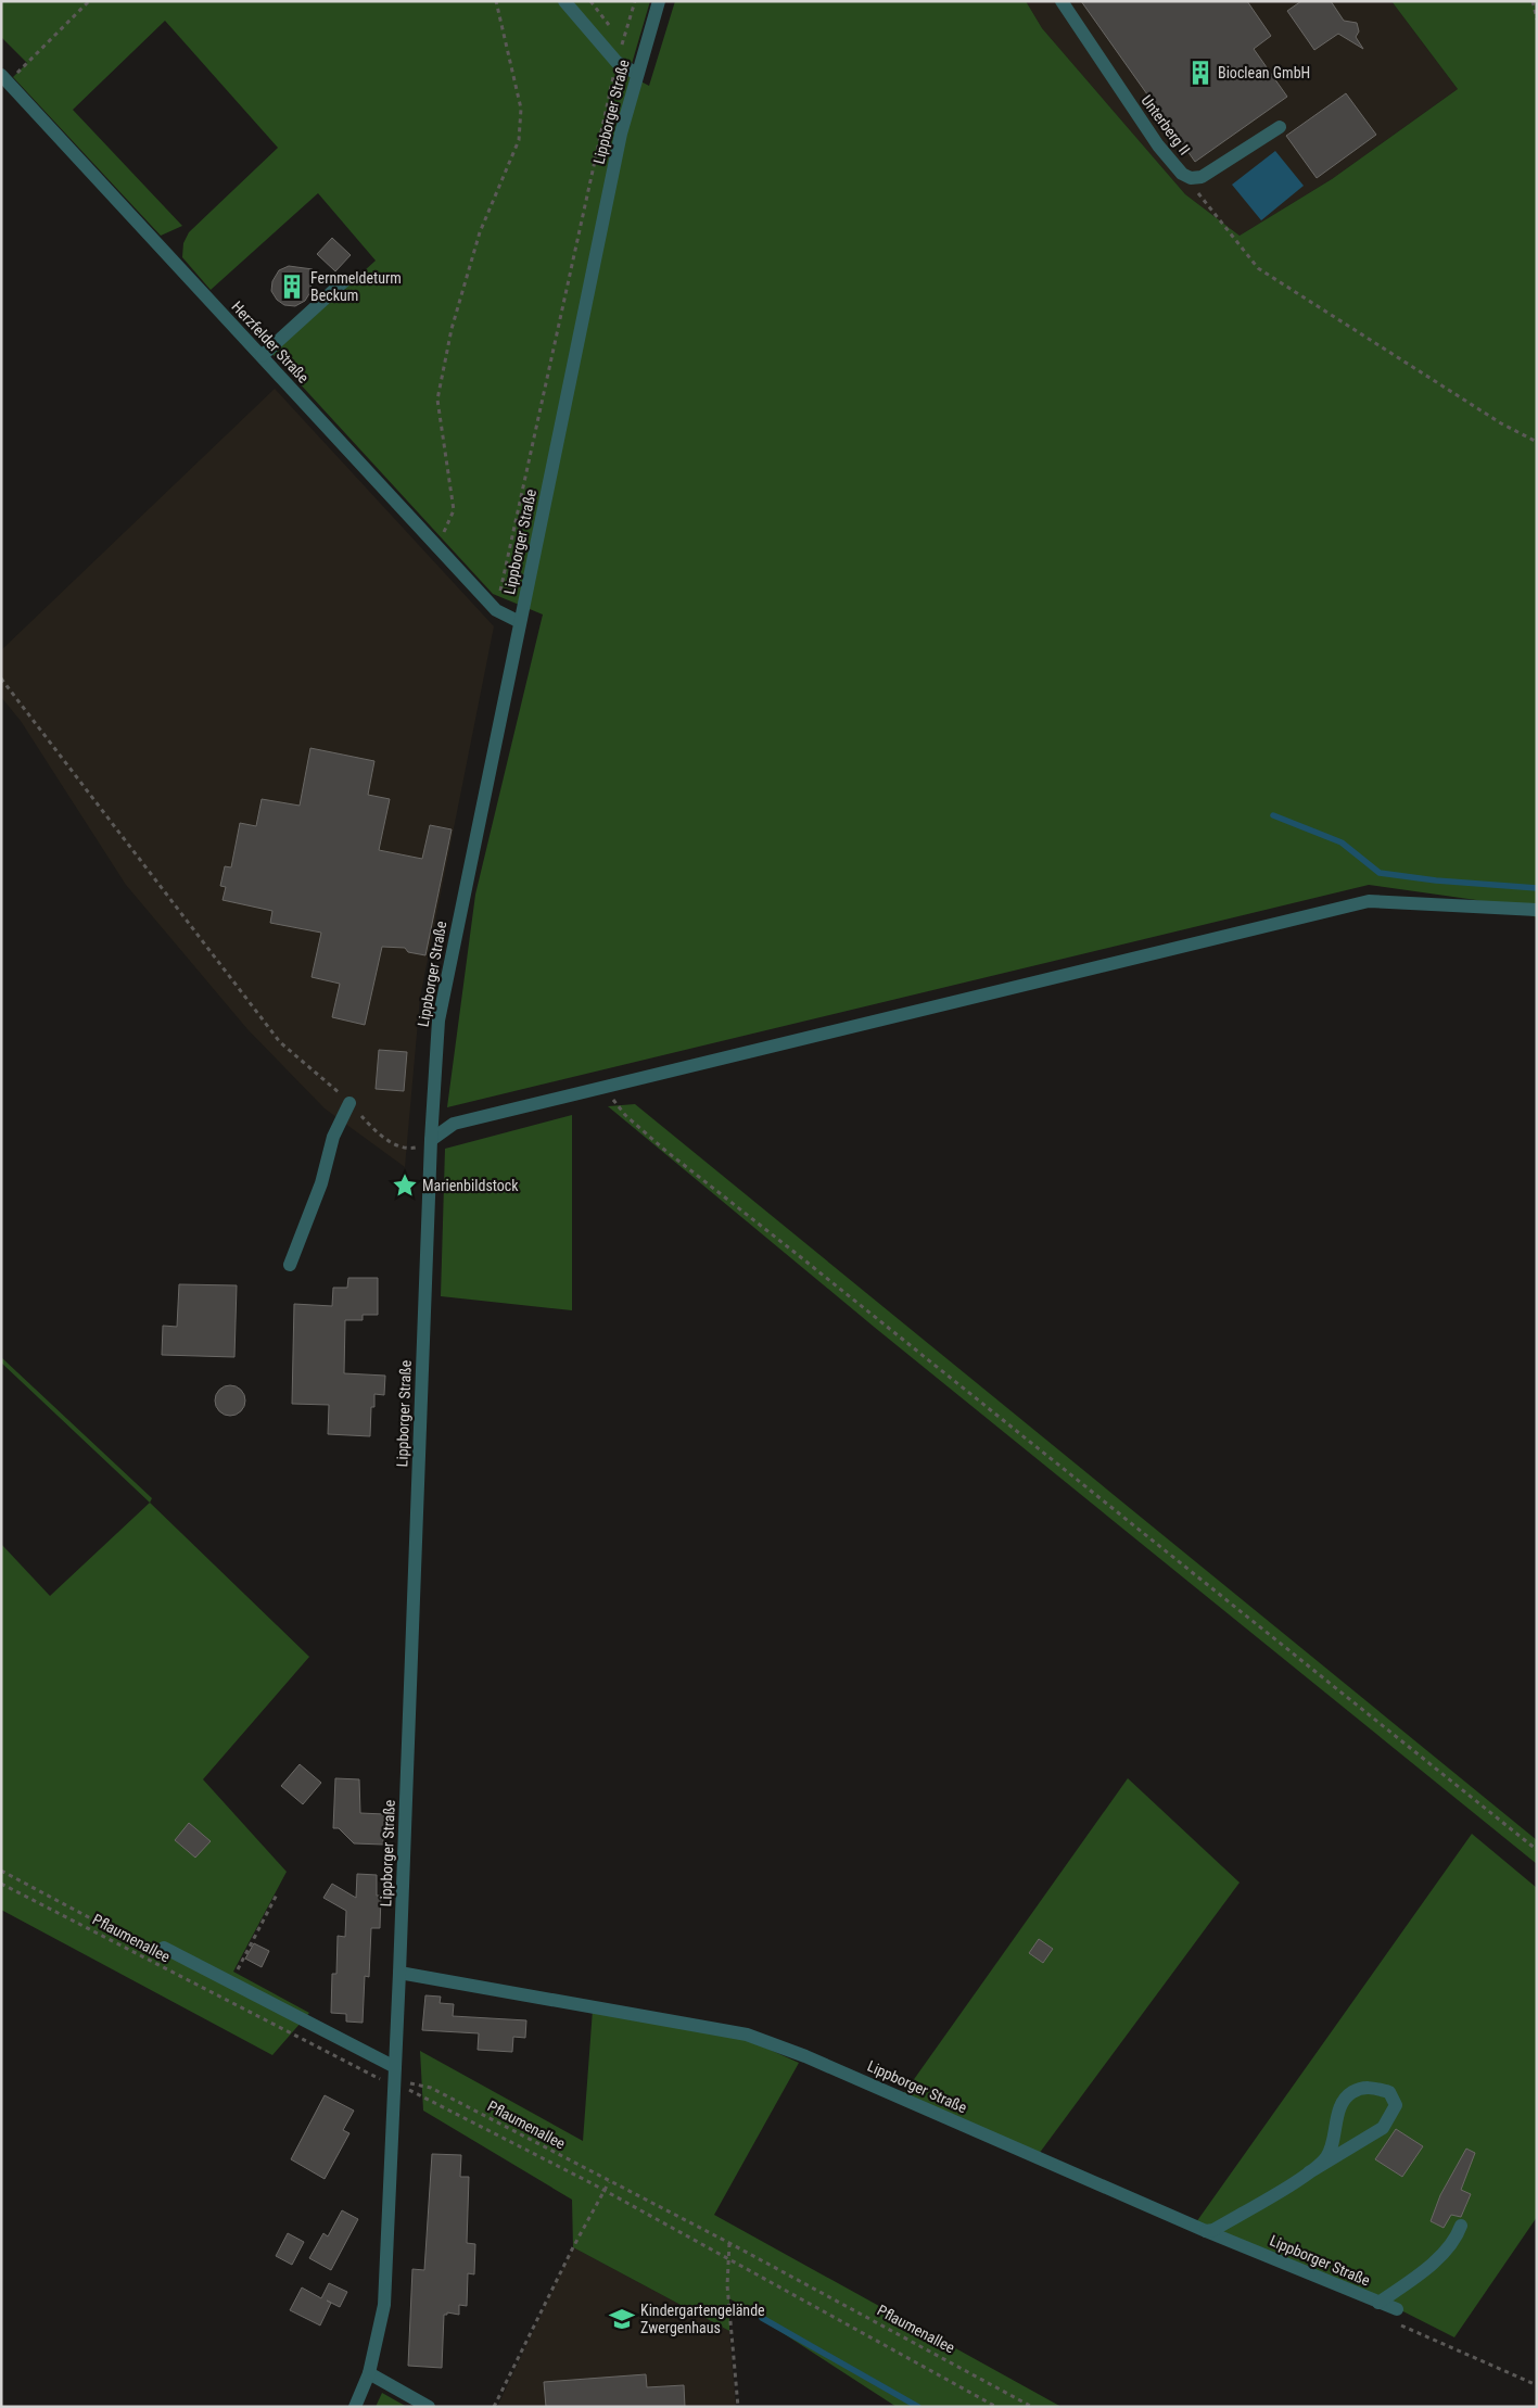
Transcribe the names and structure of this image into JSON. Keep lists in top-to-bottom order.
{
  "streets": {
    "street": ["Lippborger Straße", "Unterberg II", "Herzfelder Straße"],
    "path": ["Pflaumenallee"]
  },
  "crossings": [
    ["Lippborger Straße", "Herzfelder Straße"],
    ["Lippborger Straße", "Pflaumenallee"]
  ],
  "places": {
    "building": ["Bioclean GmbH", "Fernmeldeturm Beckum"],
    "place": ["Marienbildstock"],
    "school or university": ["Kindergartengelände Zwergenhaus"]
  }
}
